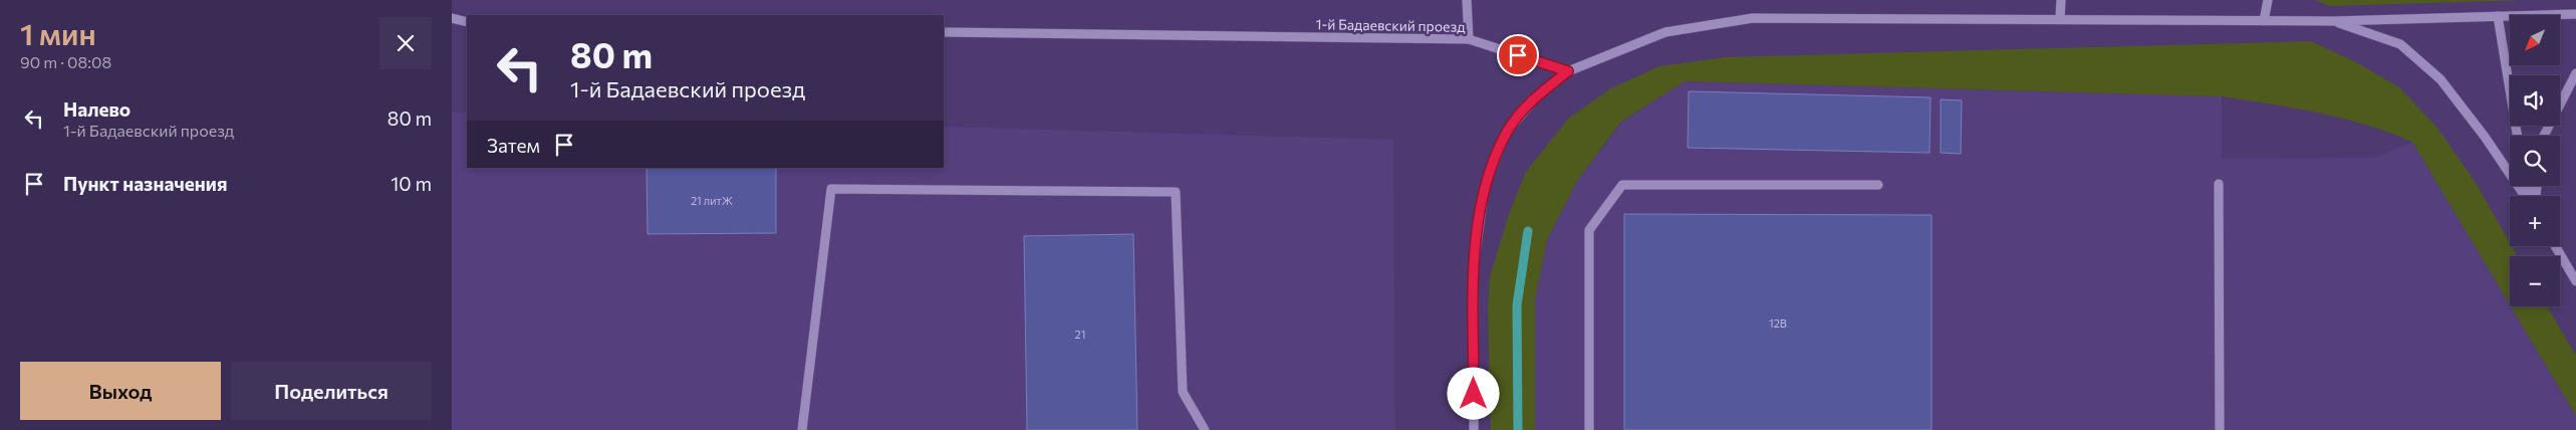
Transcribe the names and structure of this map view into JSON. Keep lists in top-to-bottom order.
{
  "streets": {
    "street": ["1-й Бадаевский проезд"]
  },
  "house_numbers": ["21 литЖ", "12В", "21"],
  "north": "bottom left",
  "page": {
    "heading": ["1 мин", "90 m · 08:08"],
    "map_buttons": ["+", "−"],
    "turn": ["80 m", "1-й Бадаевский проезд"],
    "list": [
      {
        "name": "Налево",
        "note": "1-й Бадаевский проезд",
        "value": "80 m"
      },
      {
        "name": "Пункт назначения",
        "value": "10 m"
      }
    ],
    "then": "Затем",
    "buttons": ["Выход", "Поделиться"]
  }
}
